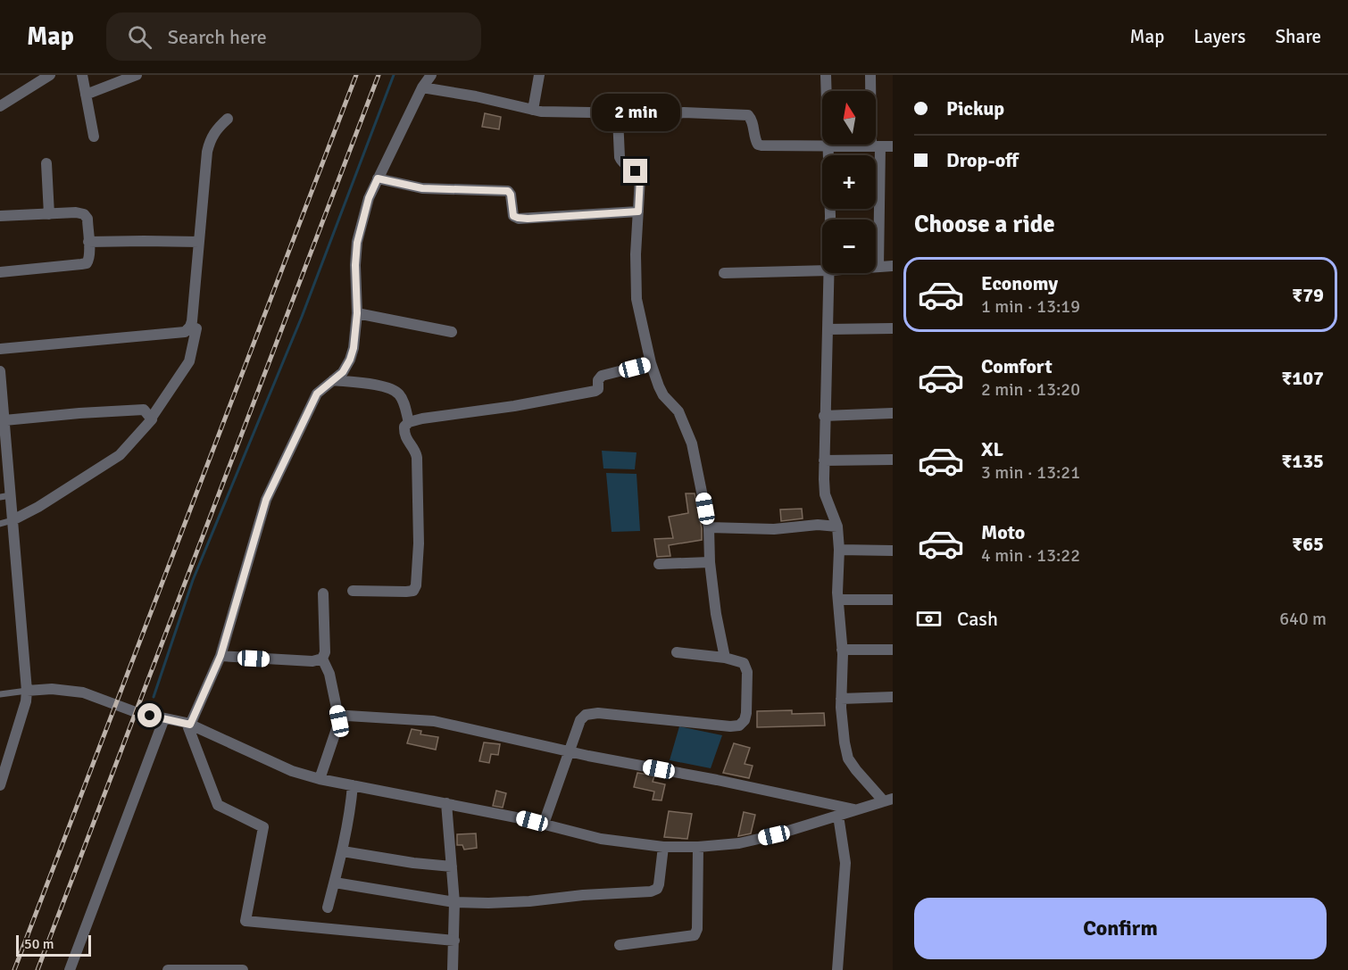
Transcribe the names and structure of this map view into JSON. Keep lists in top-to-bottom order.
{
  "scale_bar": "50 m",
  "north": "top",
  "page": {
    "header": "Map",
    "search": "Search here",
    "nav": ["Map", "Layers", "Share"],
    "banner": ["Pickup", "Drop-off"],
    "map_buttons": ["+", "−"],
    "bubble": "2 min",
    "heading": "Choose a ride",
    "list": [
      {
        "name": "Economy",
        "note": "1 min · 13:19",
        "value": "₹79"
      },
      {
        "name": "Comfort",
        "note": "2 min · 13:20",
        "value": "₹107"
      },
      {
        "name": "XL",
        "note": "3 min · 13:21",
        "value": "₹135"
      },
      {
        "name": "Moto",
        "note": "4 min · 13:22",
        "value": "₹65"
      }
    ],
    "pay": ["Cash", "640 m"],
    "buttons": "Confirm",
    "scale": "50 m"
  }
}
